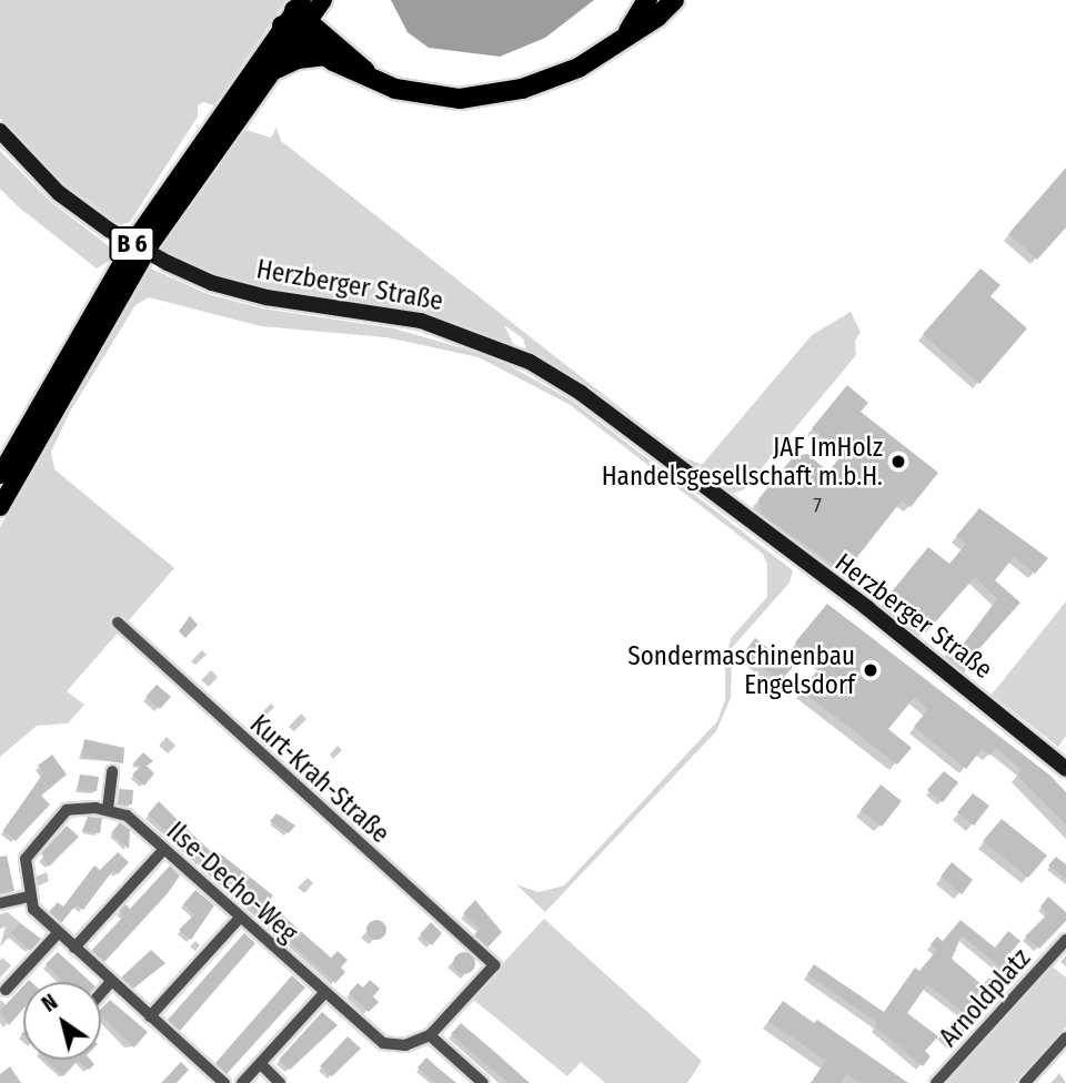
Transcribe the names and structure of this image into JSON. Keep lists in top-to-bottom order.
{
  "streets": {
    "main road": ["B 6", "Herzberger Straße"],
    "street": ["Kurt-Krah-Straße", "Ilse-Decho-Weg", "Arnoldplatz"]
  },
  "crossings": [
    ["Kurt-Krah-Straße", "Ilse-Decho-Weg"]
  ],
  "places": ["JAF ImHolz Handelsgesellschaft m.b.H.", "Sondermaschinenbau Engelsdorf"],
  "house_numbers": ["7"],
  "north": "top left"
}
